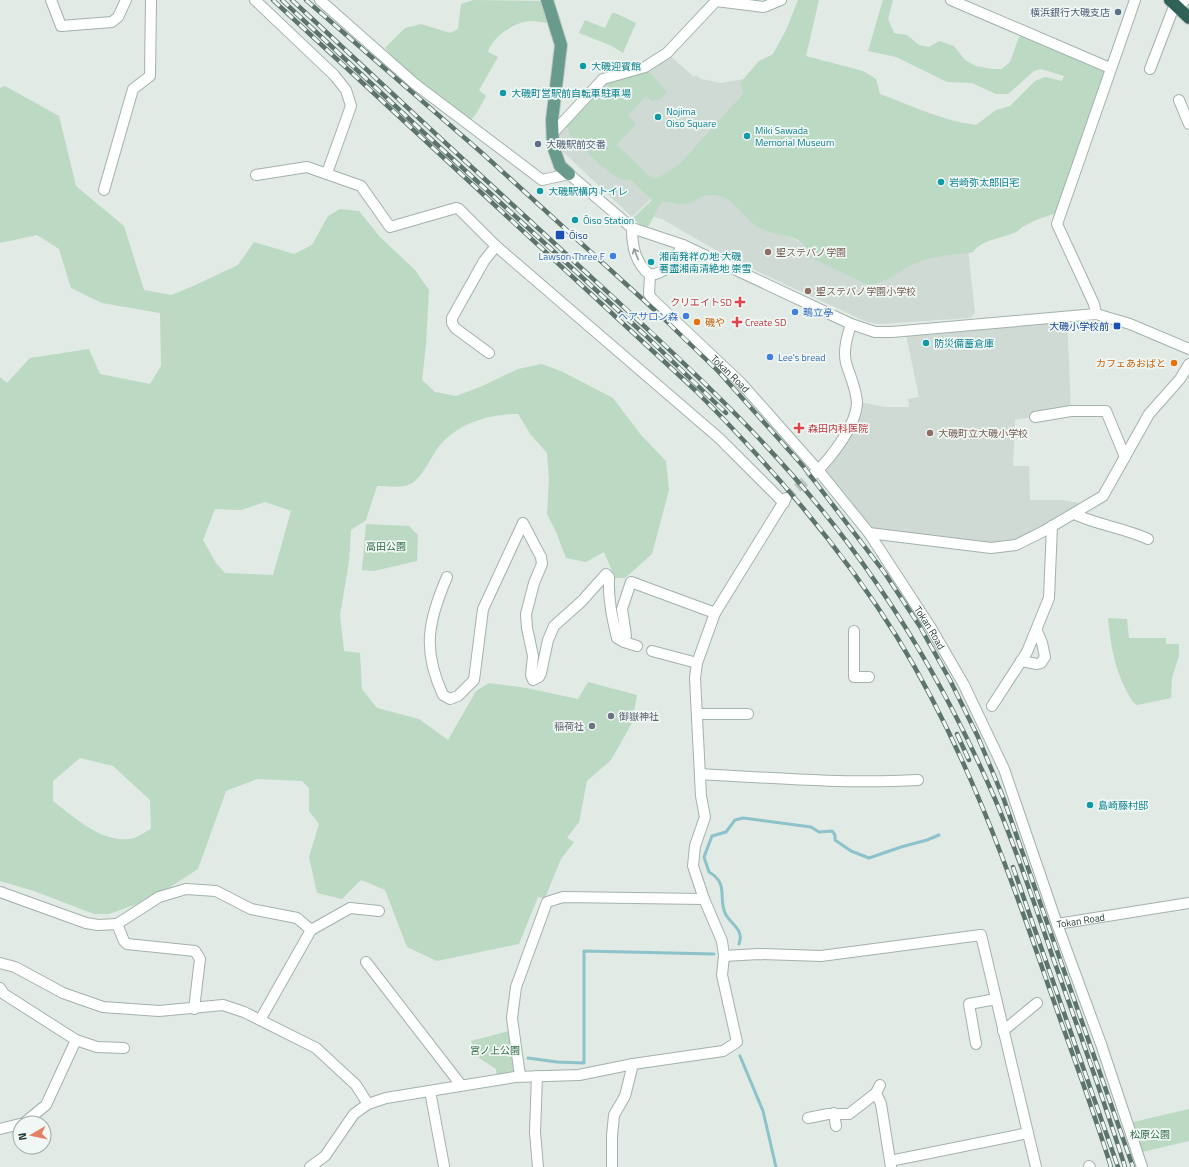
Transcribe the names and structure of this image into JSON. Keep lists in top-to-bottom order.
{
  "streets": {
    "street": ["Tokan Road"]
  },
  "parks": ["高田公園", "宮ノ上公園", "松原公園"],
  "places": {
    "other": [
      "横浜銀行大磯支店",
      "大磯迎賓館",
      "大磯町営駅前自転車駐車場",
      "Nojima Oiso Square",
      "Miki Sawada Memorial Museum",
      "大磯駅前交番",
      "岩崎弥太郎旧宅",
      "大磯駅構内トイレ",
      "Ōiso Station",
      "聖ステパノ学園",
      "Lawson Three F",
      "湘南発祥の地 大磯 著盡湘南清絶地 崇雪",
      "聖ステパノ学園小学校",
      "鴫立亭",
      "ヘアサロン森",
      "磯や",
      "防災備蓄倉庫",
      "Lee's bread",
      "カフェあおばと",
      "大磯町立大磯小学校",
      "御嶽神社",
      "稲荷社",
      "島崎藤村邸"
    ],
    "transit": ["Ōiso", "大磯小学校前"],
    "health": ["クリエイトSD", "Create SD", "森田内科医院"]
  },
  "north": "left"
}
